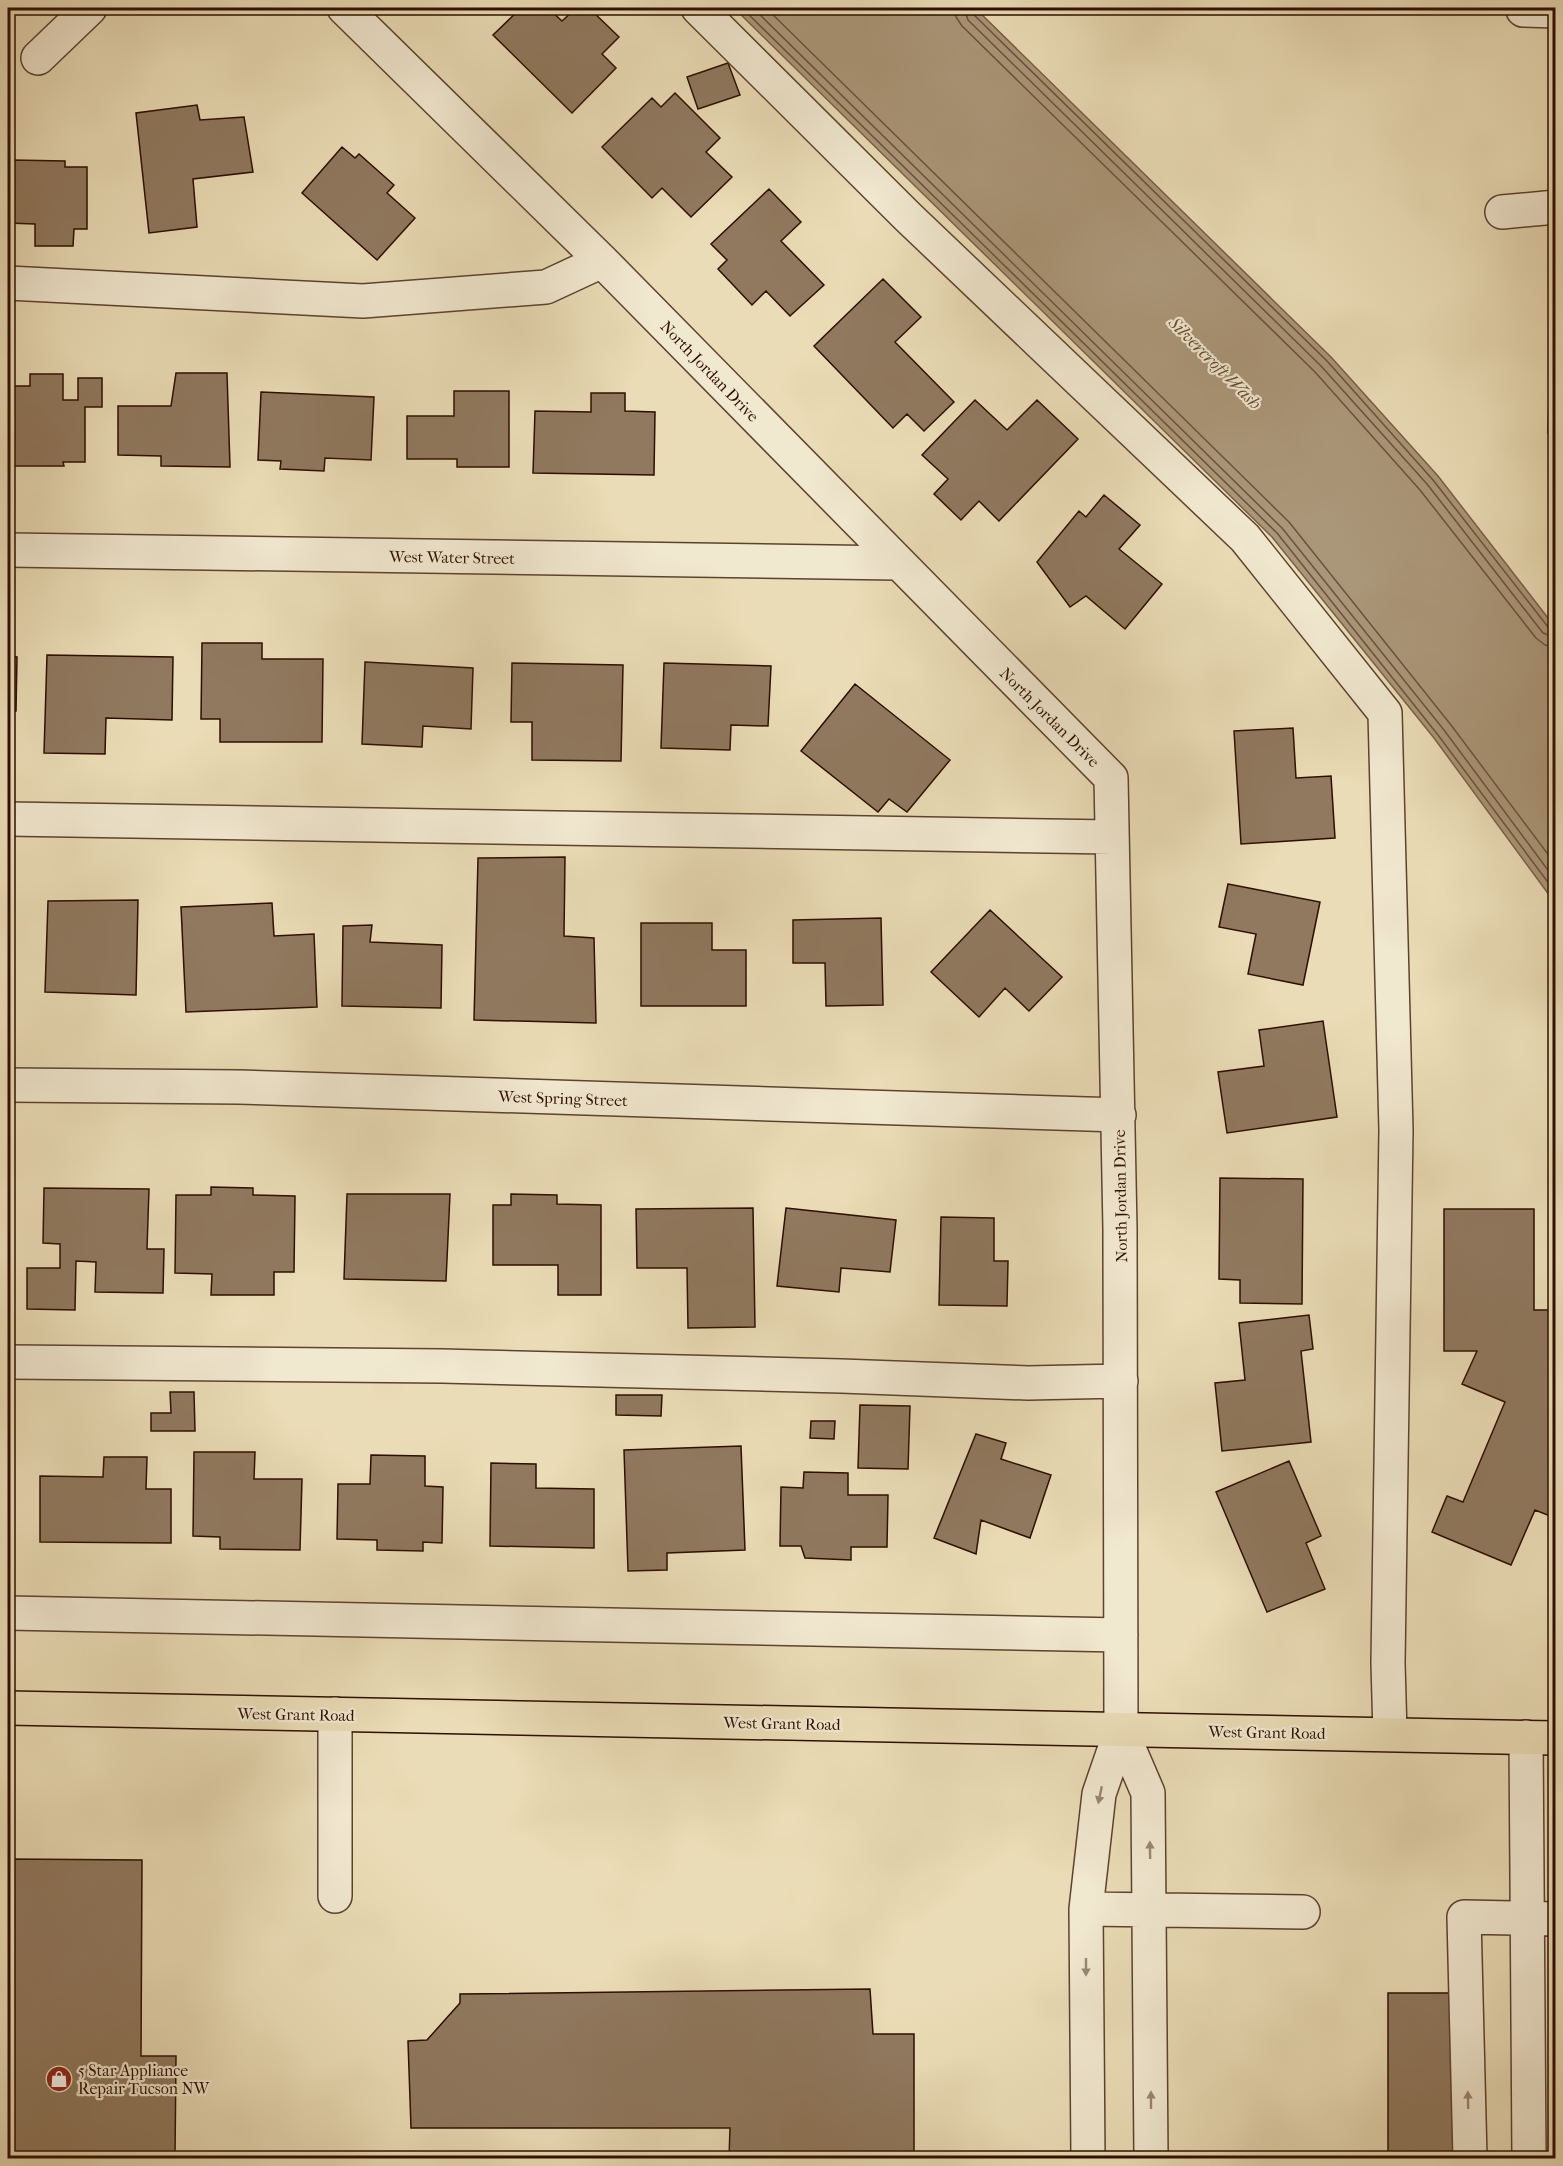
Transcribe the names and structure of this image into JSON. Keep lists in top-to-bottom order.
{
  "streets": {
    "main road": ["West Grant Road"],
    "street": ["North Jordan Drive", "West Water Street", "West Spring Street"]
  },
  "crossings": [
    ["North Jordan Drive", "West Water Street"],
    ["North Jordan Drive", "West Spring Street"],
    ["North Jordan Drive", "West Grant Road"]
  ],
  "water": ["Silvercroft Wash"],
  "places": {
    "shop": ["5 Star Appliance Repair Tucson NW"]
  }
}
